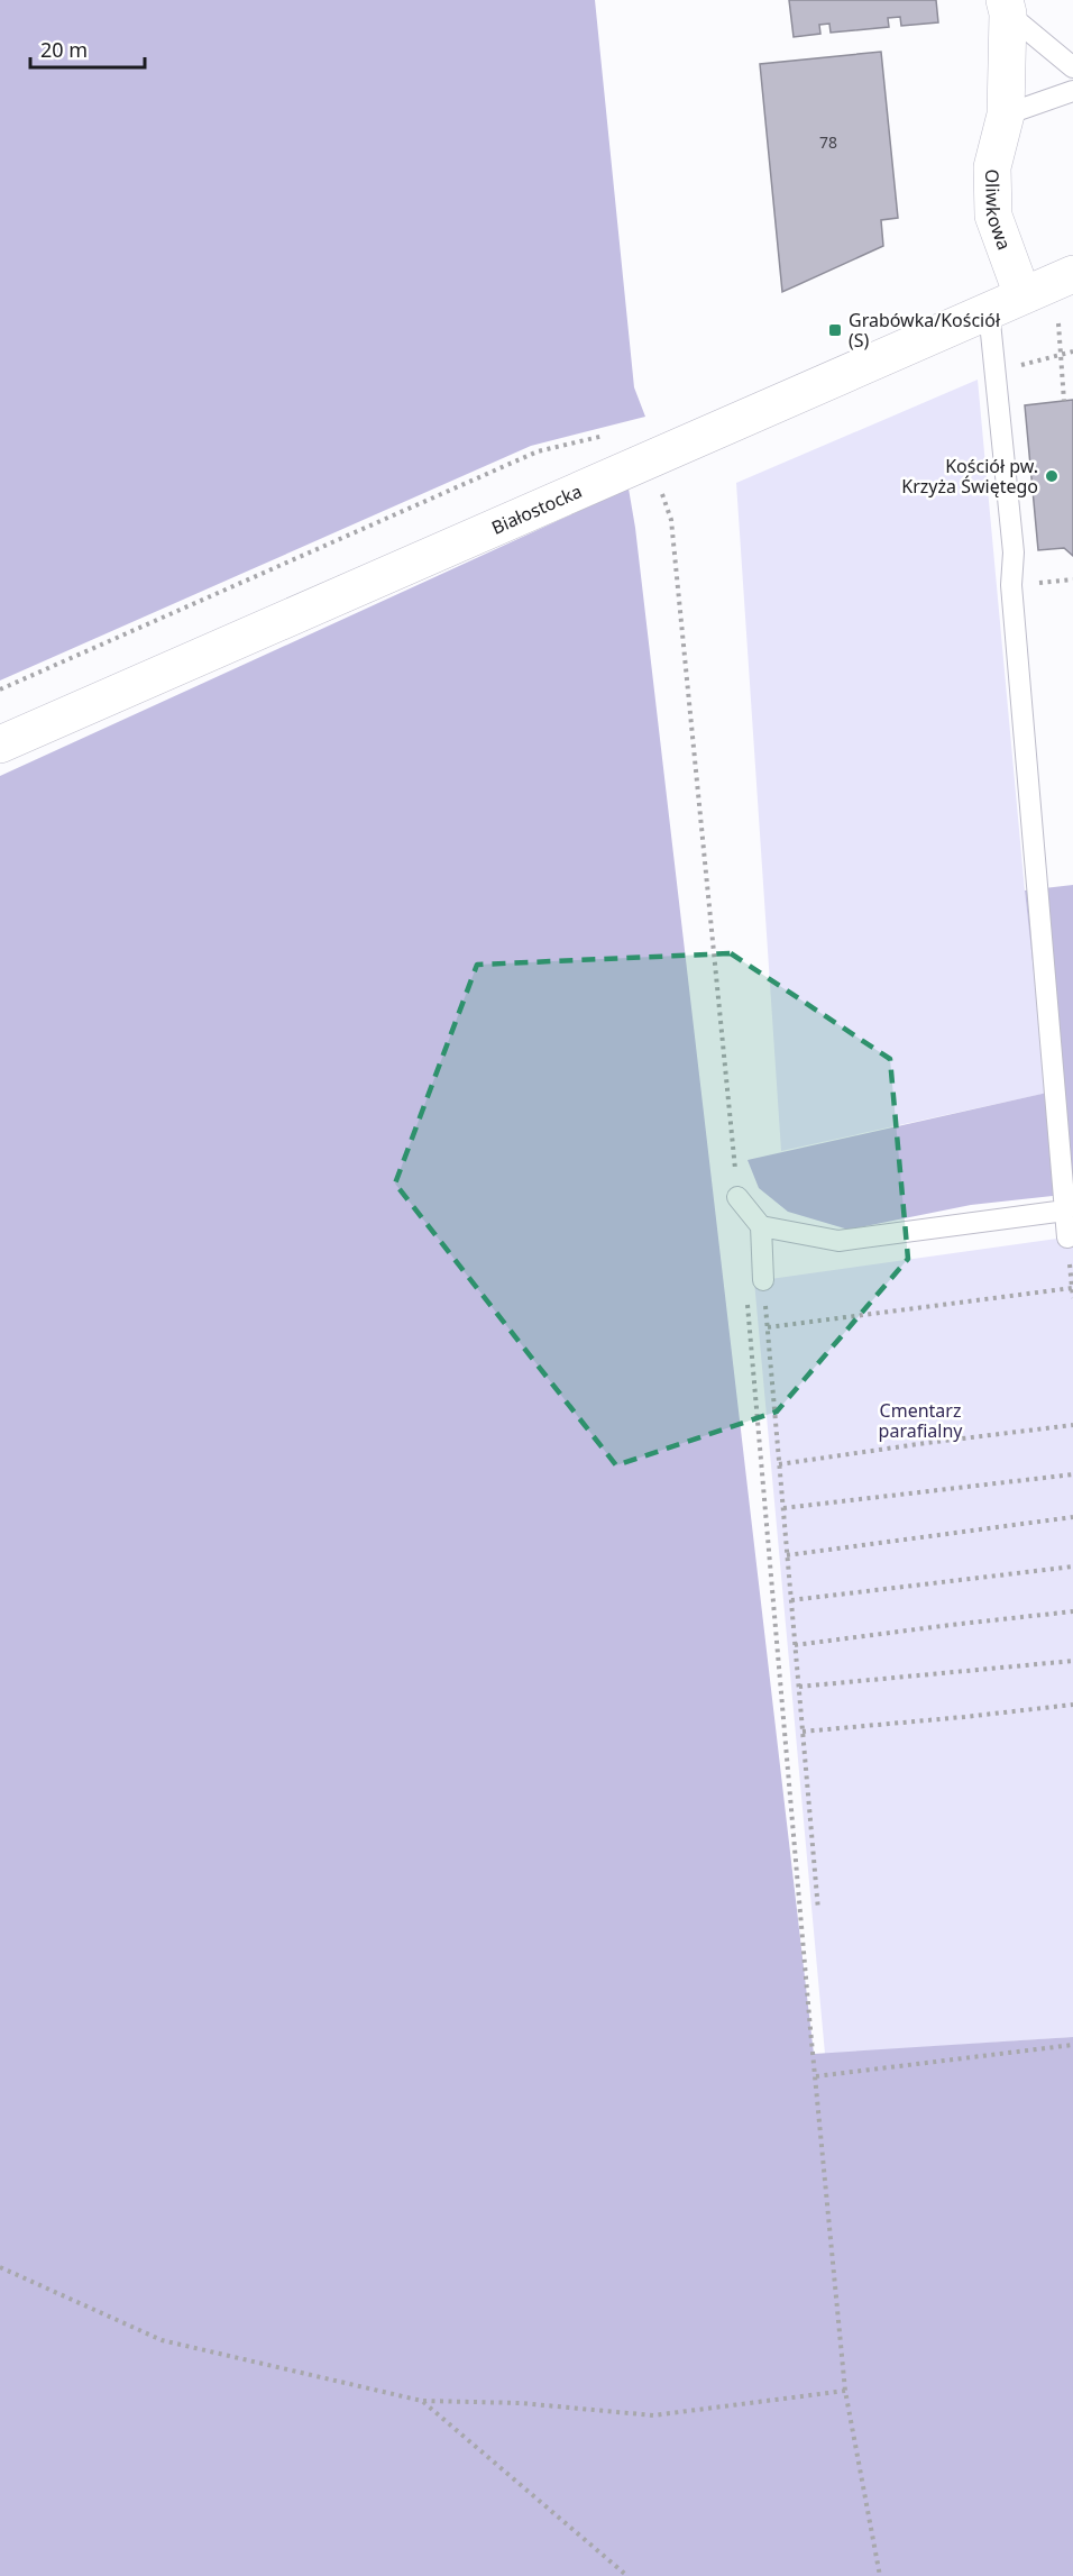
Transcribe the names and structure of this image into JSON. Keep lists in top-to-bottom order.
{
  "streets": {
    "street": ["Oliwkowa", "Białostocka"]
  },
  "crossings": [
    ["Oliwkowa", "Białostocka"]
  ],
  "parks": ["Cmentarz parafialny"],
  "places": {
    "transit": ["Grabówka/Kościół (S)"],
    "other": ["Kościół pw. Krzyża Świętego"]
  },
  "house_numbers": ["78"],
  "scale_bar": "20 m"
}
